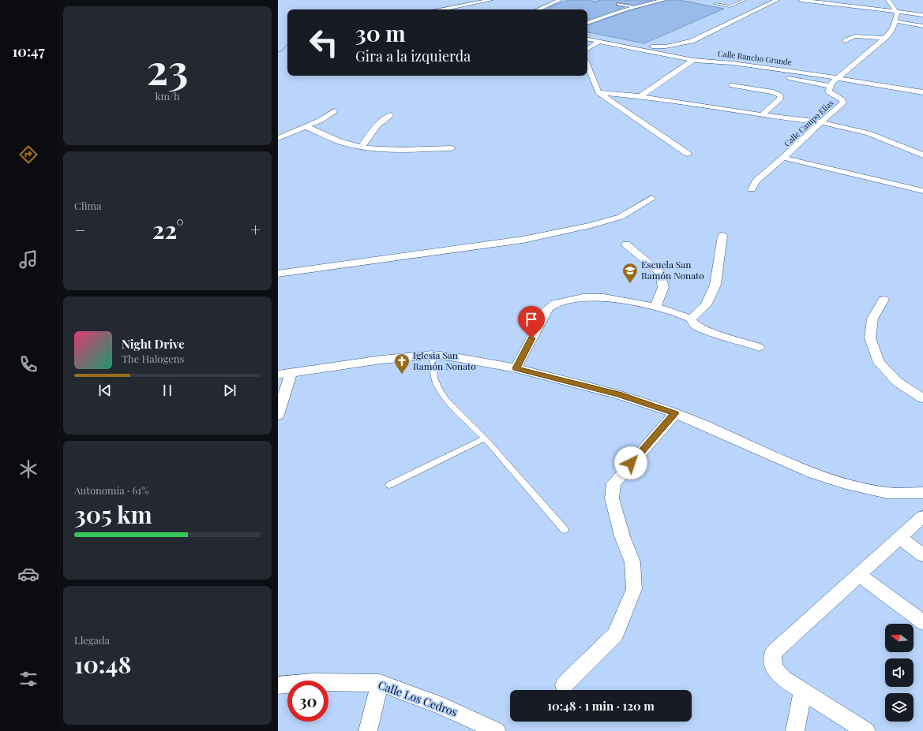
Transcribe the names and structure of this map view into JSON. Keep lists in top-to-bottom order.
{
  "streets": {
    "street": ["Calle Rancho Grande", "Calle Campo Elías", "Calle Los Cedros"]
  },
  "crossings": [
    ["Calle Rancho Grande", "Calle Campo Elías"]
  ],
  "places": {
    "school or university": ["Escuela San Ramón Nonato"],
    "church": ["Iglesia San Ramón Nonato"]
  },
  "north": "left",
  "page": {
    "tabs": "10:47",
    "tile": [
      ["23", "km/h"],
      "Clima",
      ["Autonomía · 61%", "305 km"],
      ["Llegada", "10:48"]
    ],
    "turn": ["30 m", "Gira a la izquierda"],
    "heat": ["−", "22°", "+"],
    "song": ["Night Drive", "The Halogens"],
    "limit": "30",
    "trip": "10:48 · 1 min · 120 m"
  }
}
